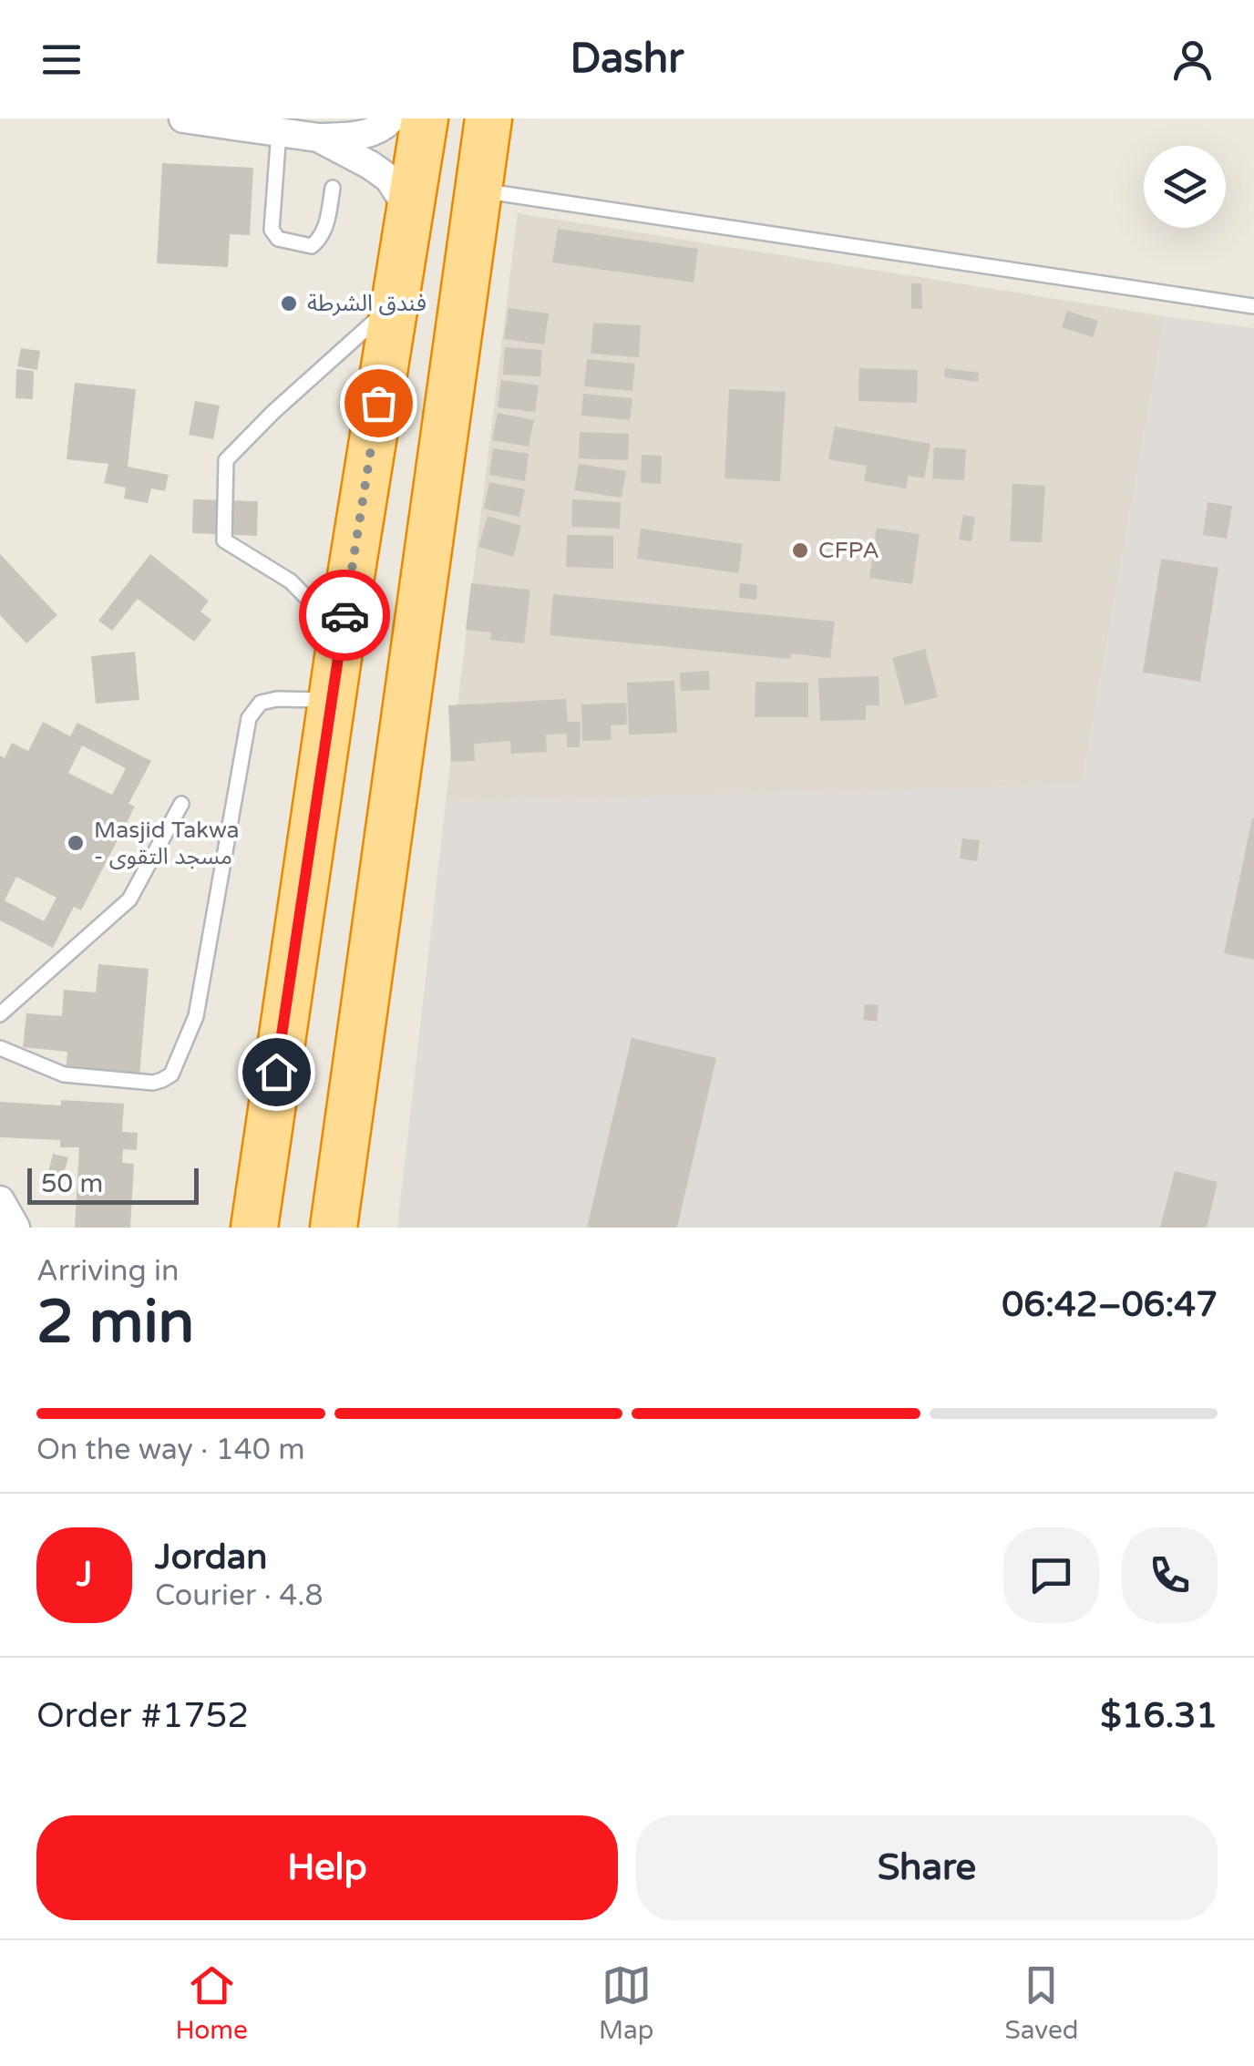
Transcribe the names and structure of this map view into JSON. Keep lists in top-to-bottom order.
{
  "places": ["فندق الشرطة", "CFPA", "Masjid Takwa - مسجد التقوى"],
  "scale_bar": "50 m",
  "page": {
    "header": "Dashr",
    "scale": "50 m",
    "heading": ["2 min", "Arriving in", "06:42–06:47"],
    "panel": [
      "Jordan",
      "Courier · 4.8",
      "Order #1752",
      "$16.31"
    ],
    "bar": "On the way · 140 m",
    "round": "J",
    "buttons": ["Help", "Share"],
    "tabs": ["Home", "Map", "Saved"]
  }
}
